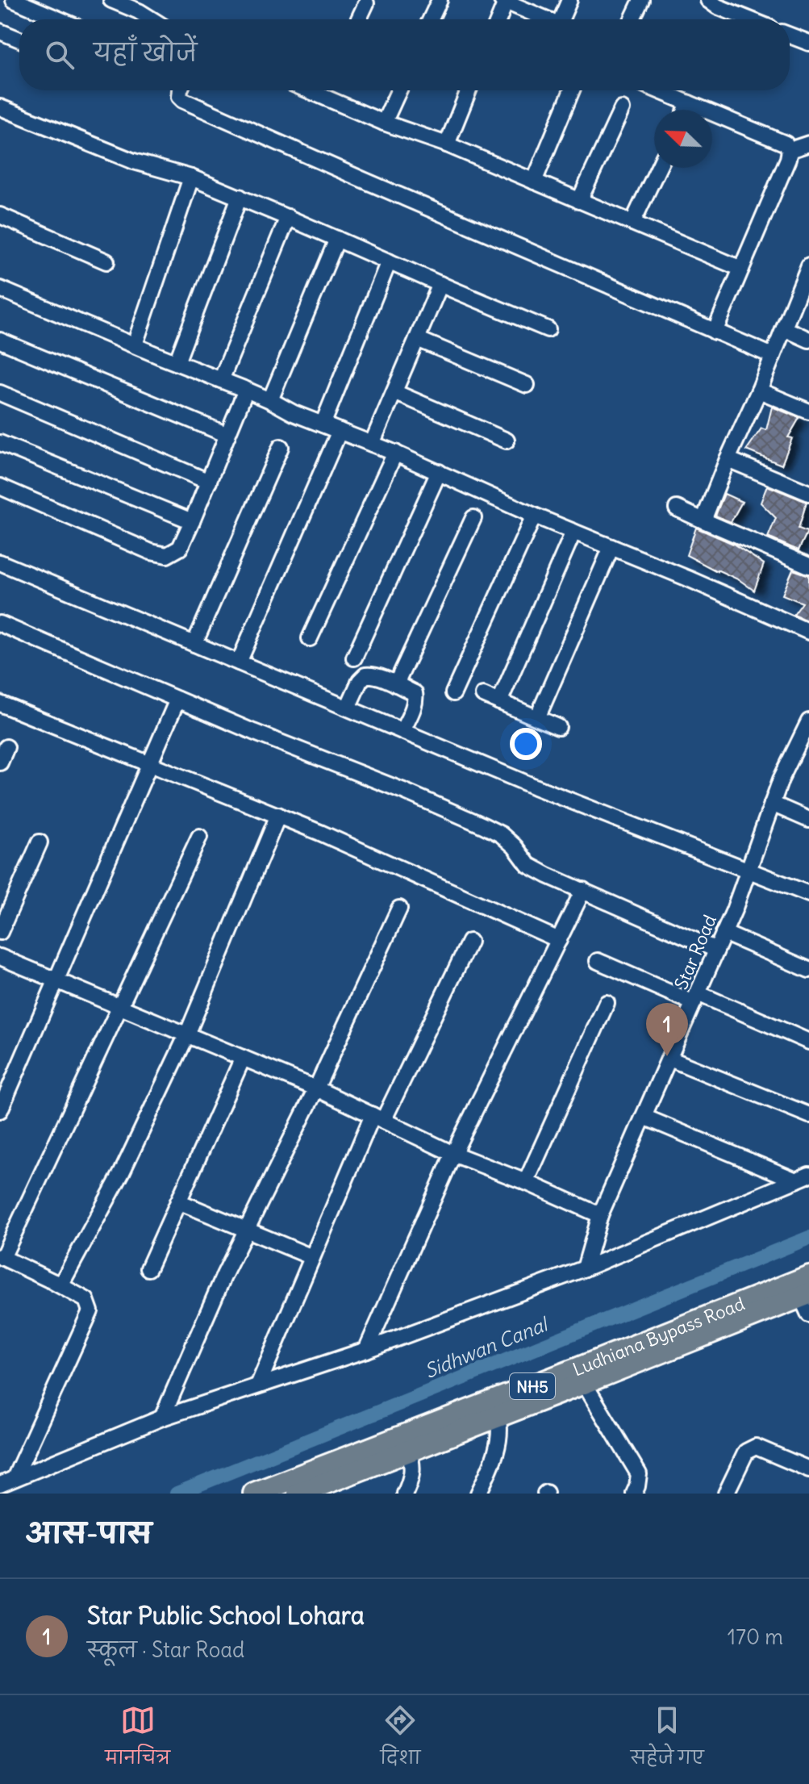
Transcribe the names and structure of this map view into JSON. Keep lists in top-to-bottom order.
{
  "streets": {
    "highway": ["Ludhiana Bypass Road", "NH5"],
    "street": ["Star Road"]
  },
  "water": ["Sidhwan Canal"],
  "north": "top left",
  "page": {
    "search": "यहाँ खोजें",
    "pins": "1",
    "heading": "आस-पास",
    "list": [
      {
        "mark": "1",
        "name": "Star Public School Lohara",
        "note": "स्कूल · Star Road",
        "value": "170 m"
      }
    ],
    "nav": ["मानचित्र", "दिशा", "सहेजे गए"]
  }
}
